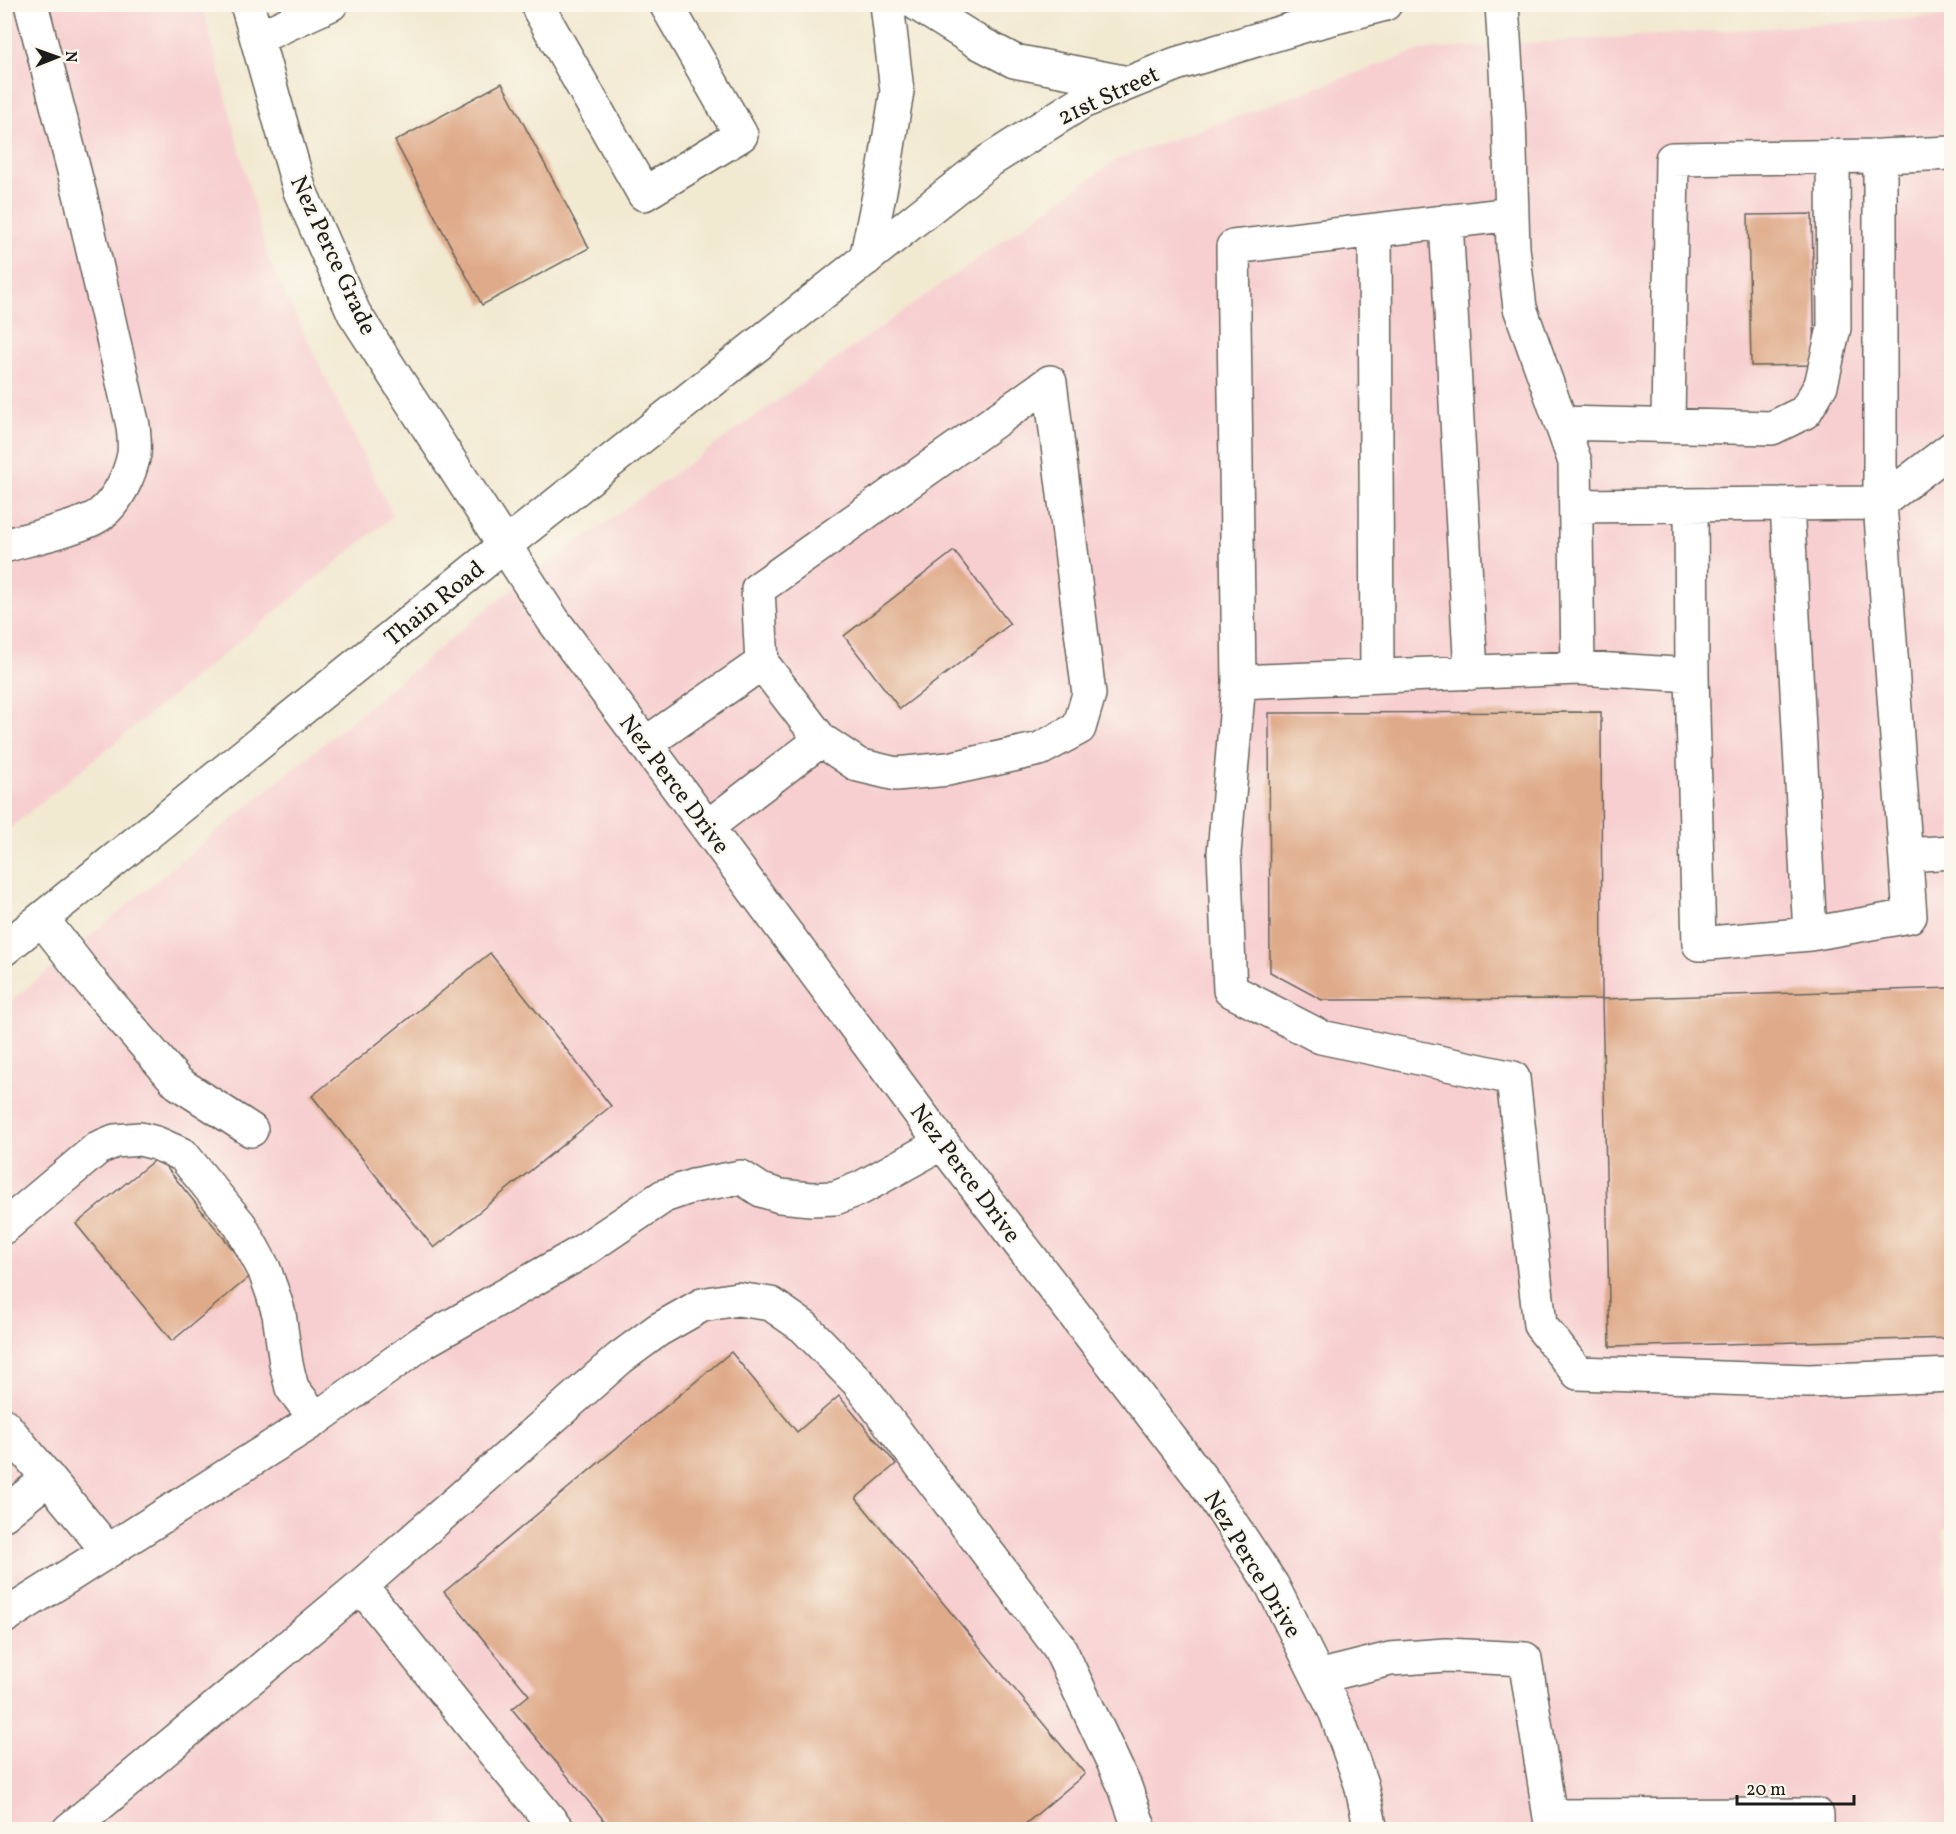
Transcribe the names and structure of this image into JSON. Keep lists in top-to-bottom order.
{
  "streets": {
    "street": [
      "21st Street",
      "Nez Perce Grade",
      "Thain Road",
      "Nez Perce Drive"
    ]
  },
  "crossings": [
    ["21st Street", "Thain Road"],
    ["Nez Perce Grade", "Thain Road"],
    ["Nez Perce Grade", "Nez Perce Drive"],
    ["Thain Road", "Nez Perce Drive"]
  ],
  "scale_bar": "20 m",
  "north": "right"
}
